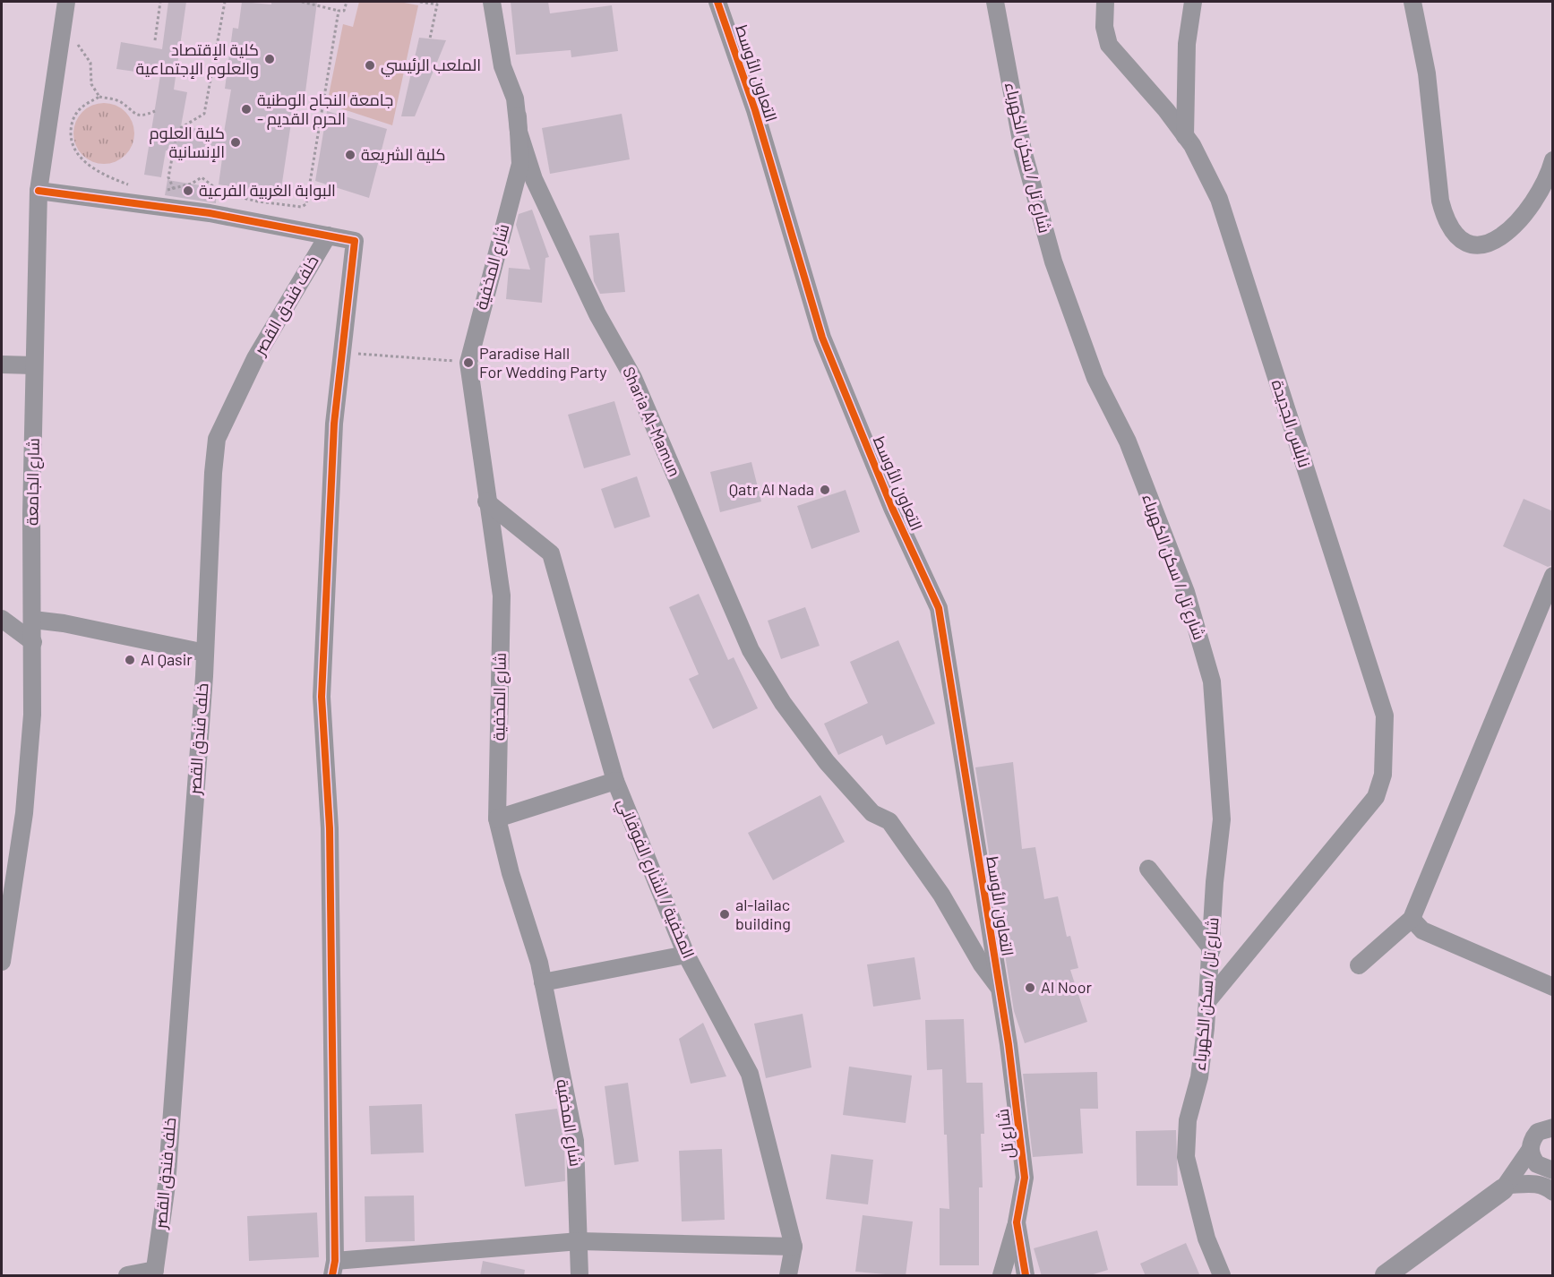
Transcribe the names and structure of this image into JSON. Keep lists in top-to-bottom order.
{
  "streets": {
    "street": [
      "التعاون الأوسط",
      "شارع تل / سكن الكهرباء",
      "شارع المخفية",
      "خلف فندق القصر",
      "Sharia Al-Mamun",
      "نابلس الجديدة",
      "شارع الجامعة",
      "المخفية / الشارع الفوقاني",
      "شارع تل"
    ]
  },
  "crossings": [
    ["التعاون الأوسط", "شارع تل"],
    ["شارع تل / سكن الكهرباء", "نابلس الجديدة"],
    ["شارع المخفية", "Sharia Al-Mamun"],
    ["شارع المخفية", "المخفية / الشارع الفوقاني"],
    ["Sharia Al-Mamun", "شارع تل"]
  ],
  "places": [
    "كلية الإقتصاد والعلوم الإجتماعية",
    "الملعب الرئيسي",
    "جامعة النجاح الوطنية - الحرم القديم",
    "كلية العلوم الإنسانية",
    "كلية الشريعة",
    "البوابة الغربية الفرعية",
    "Paradise Hall For Wedding Party",
    "Qatr Al Nada",
    "Al Qasir",
    "al-lailac building",
    "Al Noor"
  ]
}
